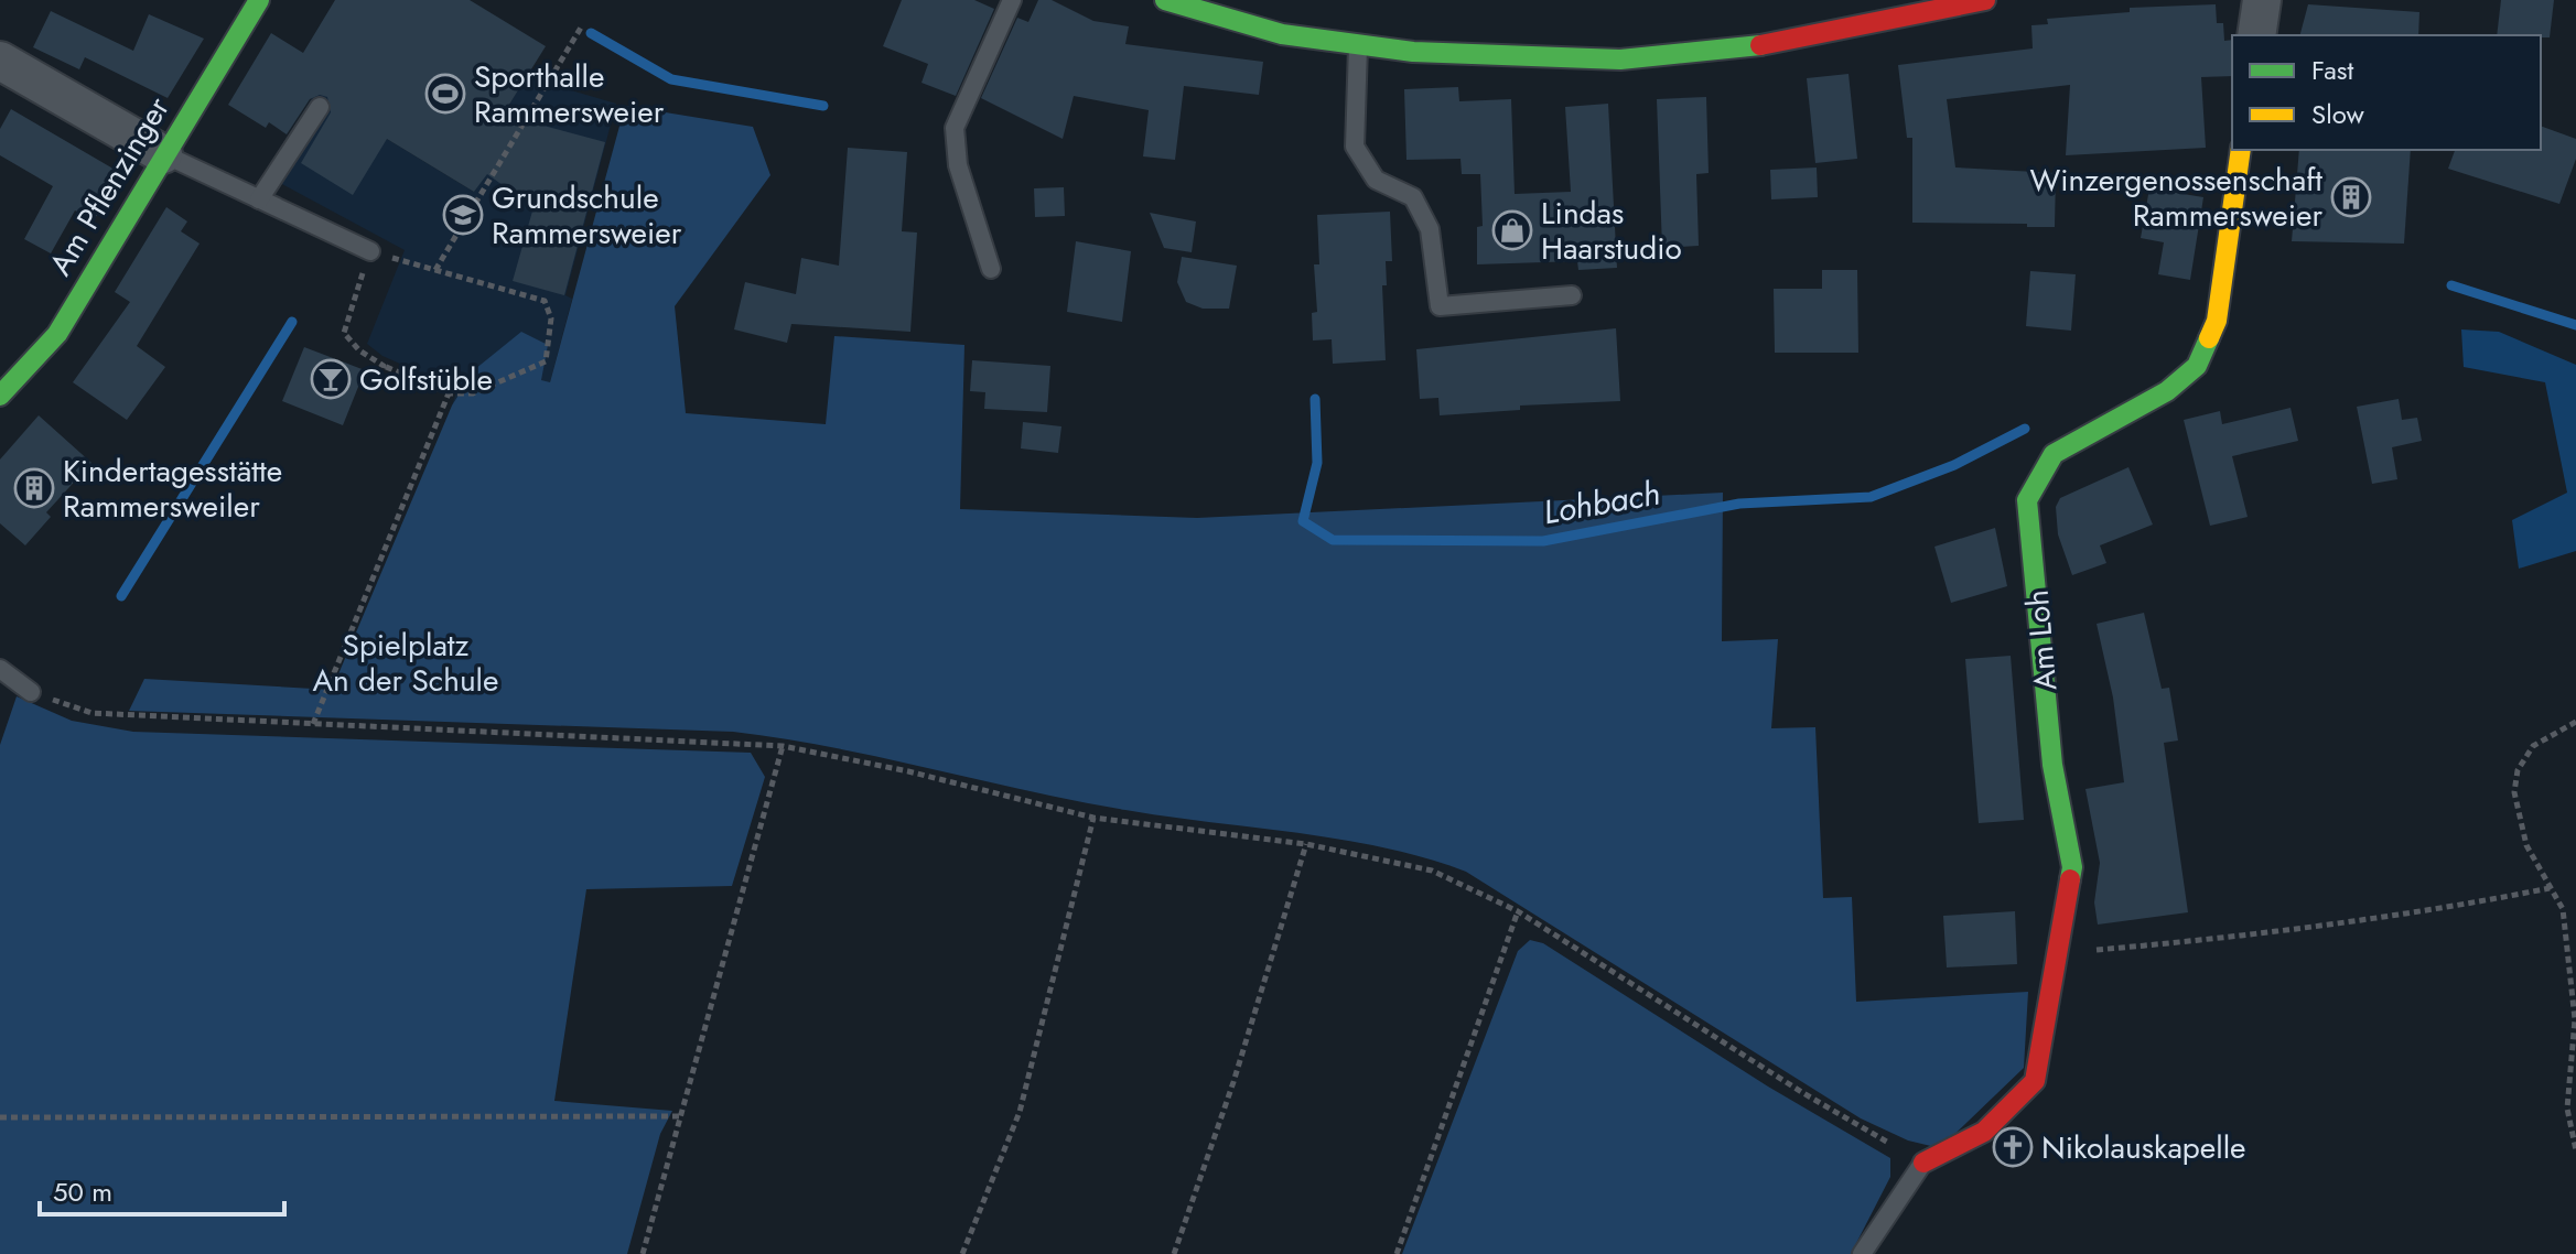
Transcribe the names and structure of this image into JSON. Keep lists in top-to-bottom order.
{
  "streets": {
    "street": ["Am Pflenzinger", "Am Loh"]
  },
  "water": ["Lohbach"],
  "parks": ["Spielplatz An der Schule"],
  "places": {
    "sports": ["Sporthalle Rammersweier"],
    "building": ["Winzergenossenschaft Rammersweier", "Kindertagesstätte Rammersweiler"],
    "school or university": ["Grundschule Rammersweier"],
    "shop": ["Lindas Haarstudio"],
    "bar": ["Golfstüble"],
    "church": ["Nikolauskapelle"]
  },
  "legend": ["Fast", "Slow"],
  "scale_bar": "50 m"
}
